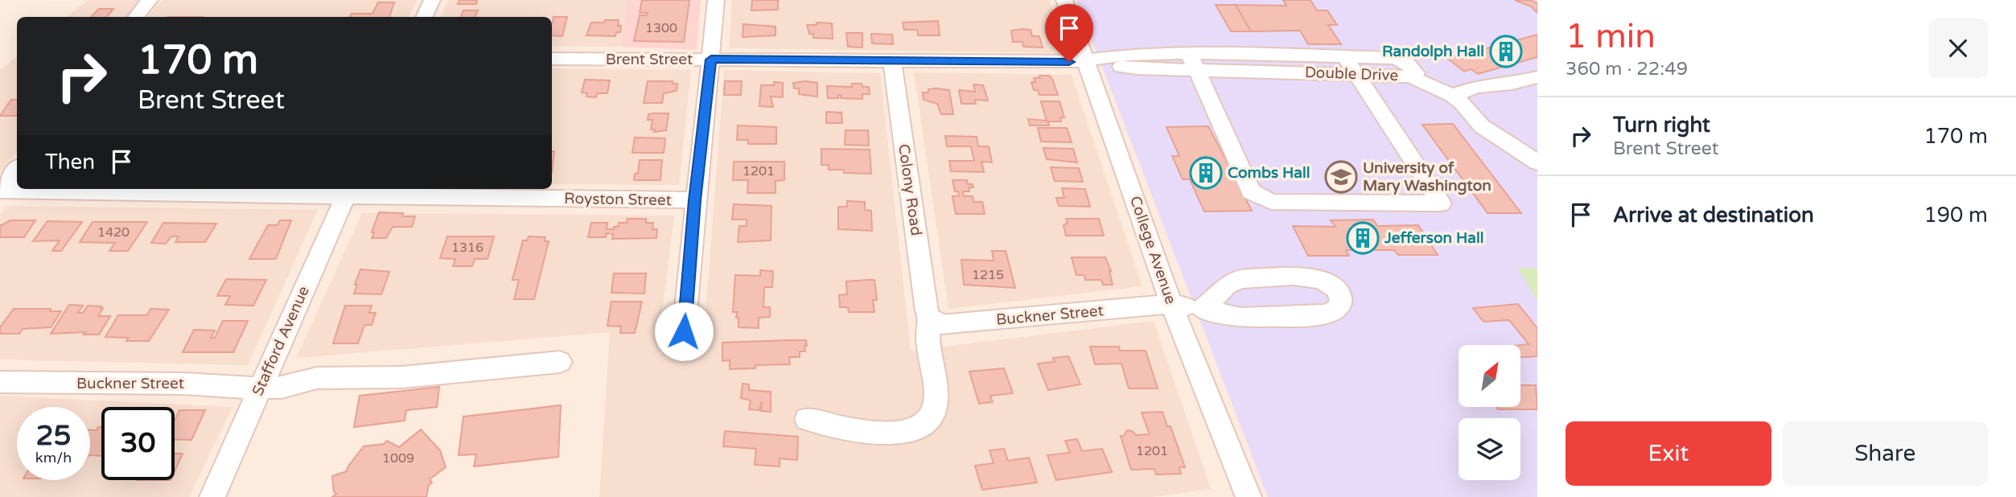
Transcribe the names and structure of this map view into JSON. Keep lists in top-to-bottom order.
{
  "streets": {
    "street": [
      "Brent Street",
      "Double Drive",
      "Colony Road",
      "Royston Street",
      "College Avenue",
      "Buckner Street",
      "Stafford Avenue"
    ]
  },
  "crossings": [
    ["Brent Street", "Double Drive"],
    ["Brent Street", "Colony Road"],
    ["Brent Street", "College Avenue"],
    ["Double Drive", "College Avenue"],
    ["Colony Road", "Buckner Street"],
    ["Royston Street", "Stafford Avenue"],
    ["College Avenue", "Buckner Street"],
    ["Buckner Street", "Stafford Avenue"]
  ],
  "places": {
    "building": ["Randolph Hall", "Combs Hall", "Jefferson Hall"],
    "school or university": ["University of Mary Washington"]
  },
  "house_numbers": [
    "1300",
    "1201",
    "1420",
    "1316",
    "1215",
    "1201",
    "1009"
  ],
  "north": "top right",
  "page": {
    "heading": ["1 min", "360 m · 22:49"],
    "turn": ["170 m", "Brent Street"],
    "list": [
      {
        "name": "Turn right",
        "note": "Brent Street",
        "value": "170 m"
      },
      {
        "name": "Arrive at destination",
        "value": "190 m"
      }
    ],
    "then": "Then",
    "speed": "25 km/h",
    "limit": "30",
    "buttons": ["Exit", "Share"]
  }
}
